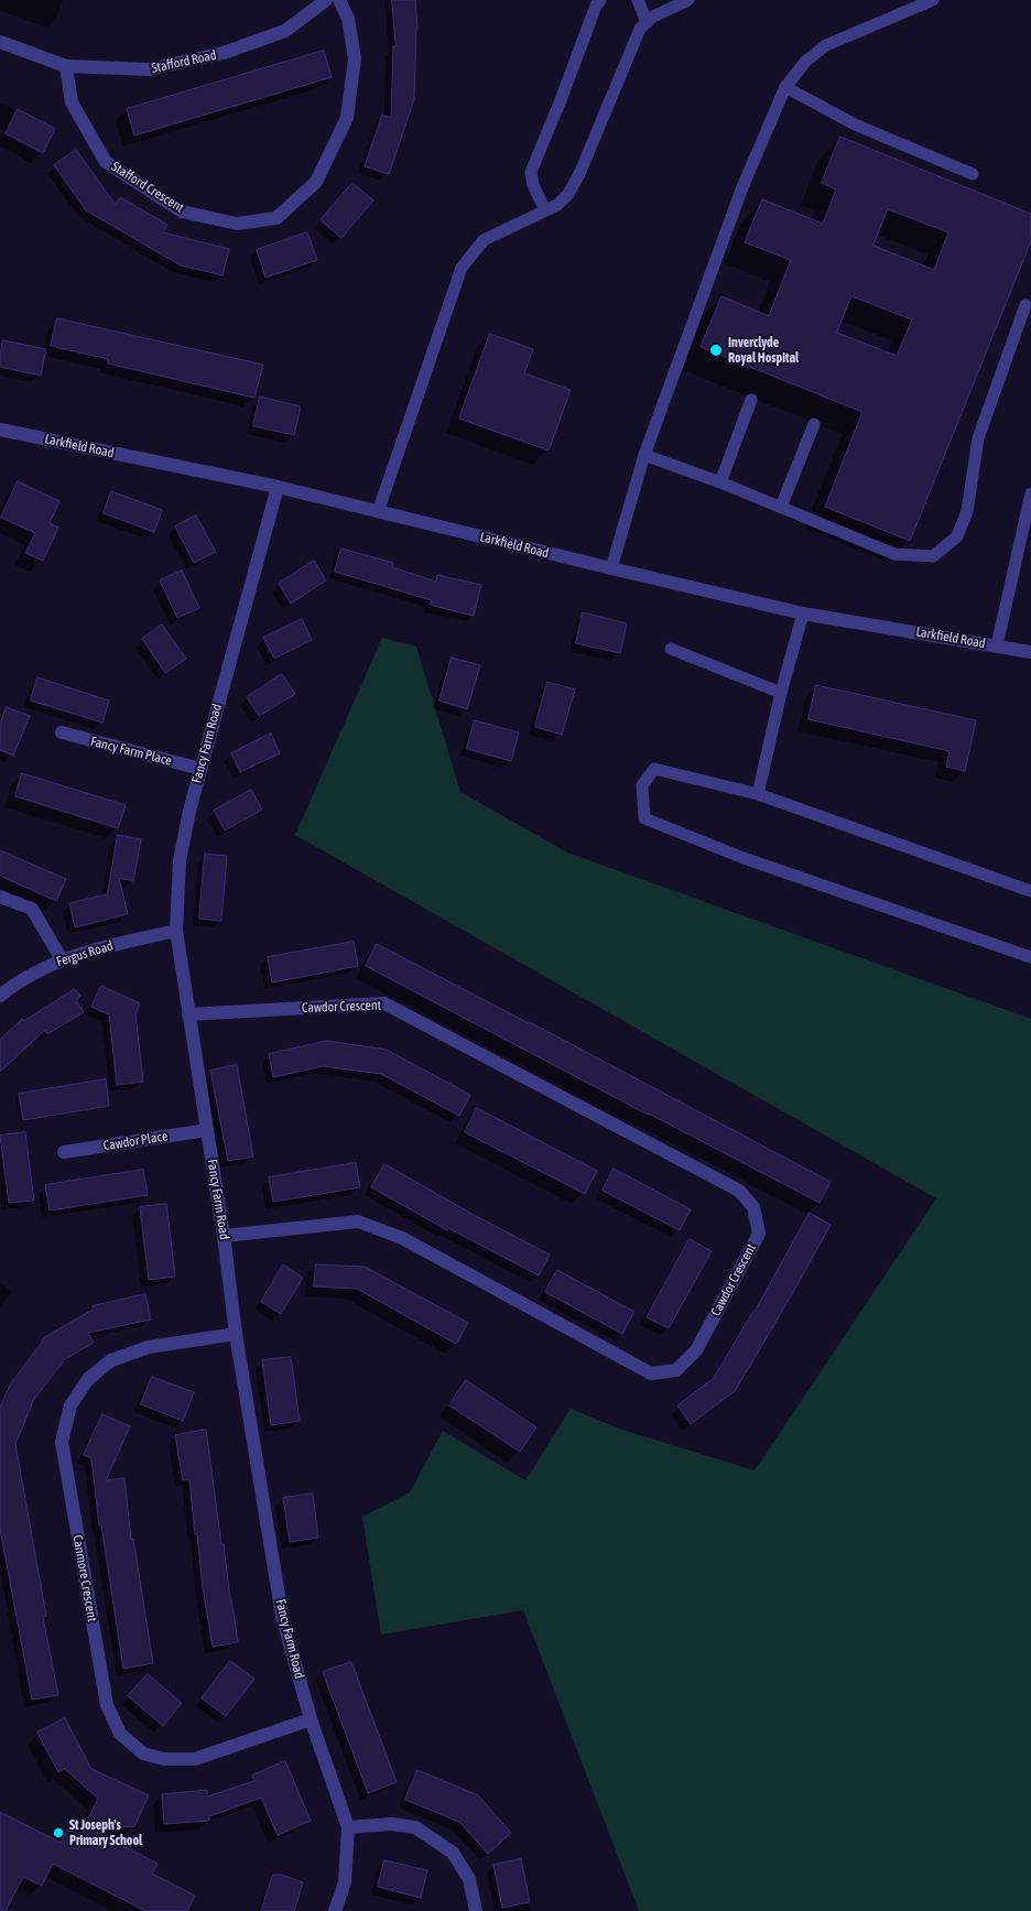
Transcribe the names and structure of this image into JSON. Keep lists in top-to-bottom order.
{
  "streets": {
    "street": [
      "Stafford Road",
      "Stafford Crescent",
      "Larkfield Road",
      "Fancy Farm Road",
      "Fancy Farm Place",
      "Fergus Road",
      "Cawdor Crescent",
      "Cawdor Place",
      "Canmore Crescent"
    ]
  },
  "crossings": [
    ["Stafford Road", "Stafford Crescent"],
    ["Larkfield Road", "Fancy Farm Road"],
    ["Fancy Farm Road", "Fancy Farm Place"],
    ["Fancy Farm Road", "Fergus Road"],
    ["Fancy Farm Road", "Cawdor Crescent"],
    ["Fancy Farm Road", "Cawdor Place"],
    ["Fancy Farm Road", "Canmore Crescent"]
  ],
  "places": ["Inverclyde Royal Hospital", "St Joseph's Primary School"]
}
